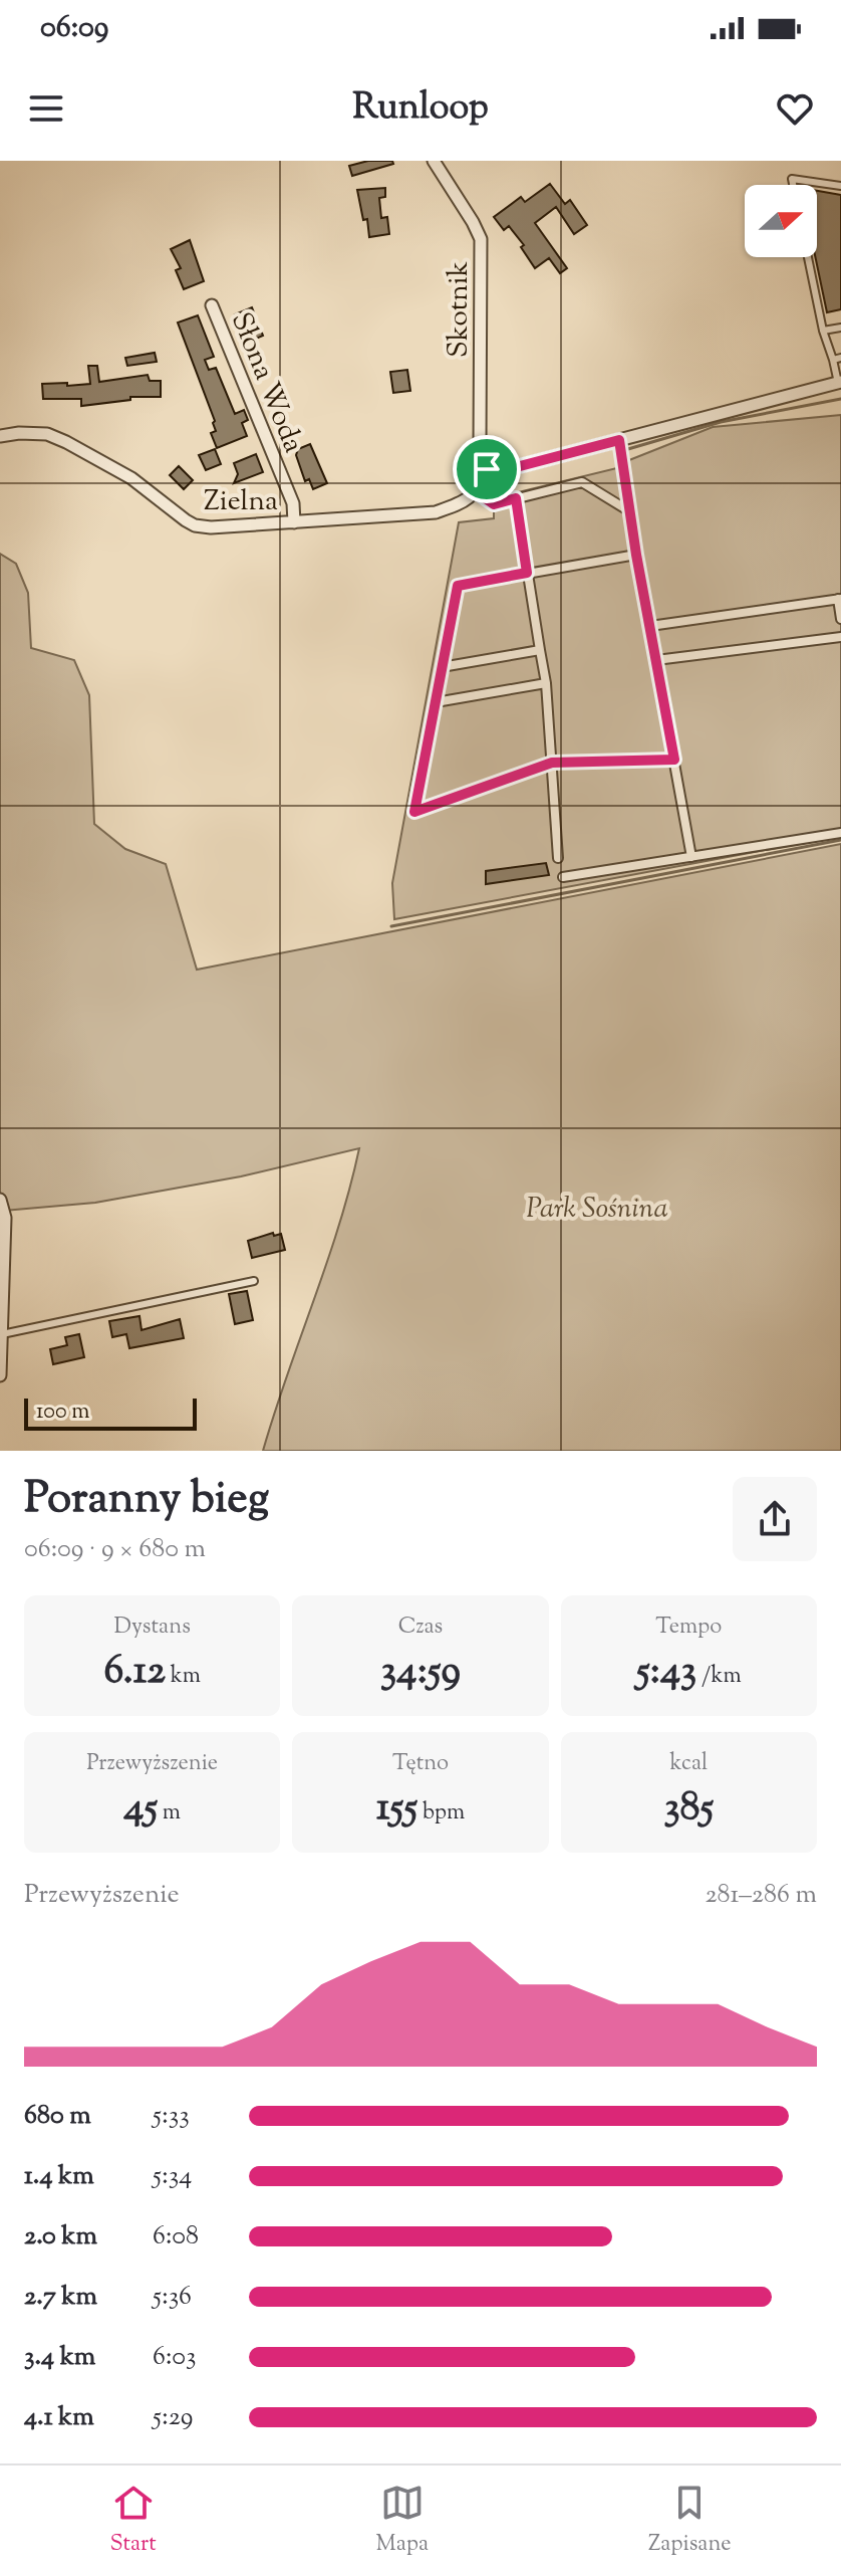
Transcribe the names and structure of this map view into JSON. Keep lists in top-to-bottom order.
{
  "streets": {
    "street": ["Skotnik", "Słona Woda", "Zielna"]
  },
  "crossings": [
    ["Słona Woda", "Zielna"]
  ],
  "parks": ["Park Sośnina"],
  "scale_bar": "100 m",
  "north": "right",
  "page": {
    "status": "06:09",
    "header": "Runloop",
    "scale": "100 m",
    "heading": ["Poranny bieg", "06:09 · 9 × 680 m"],
    "stats": [
      ["Dystans", "6.12 km"],
      ["Czas", "34:59"],
      ["Tempo", "5:43 /km"],
      ["Przewyższenie", "45 m"],
      ["Tętno", "155 bpm"],
      ["kcal", "385"]
    ],
    "chart": ["Przewyższenie", "281–286 m"],
    "list": [
      {
        "name": "680 m",
        "note": "5:33"
      },
      {
        "name": "1.4 km",
        "note": "5:34"
      },
      {
        "name": "2.0 km",
        "note": "6:08"
      },
      {
        "name": "2.7 km",
        "note": "5:36"
      },
      {
        "name": "3.4 km",
        "note": "6:03"
      },
      {
        "name": "4.1 km",
        "note": "5:29"
      }
    ],
    "tabs": ["Start", "Mapa", "Zapisane"]
  }
}
